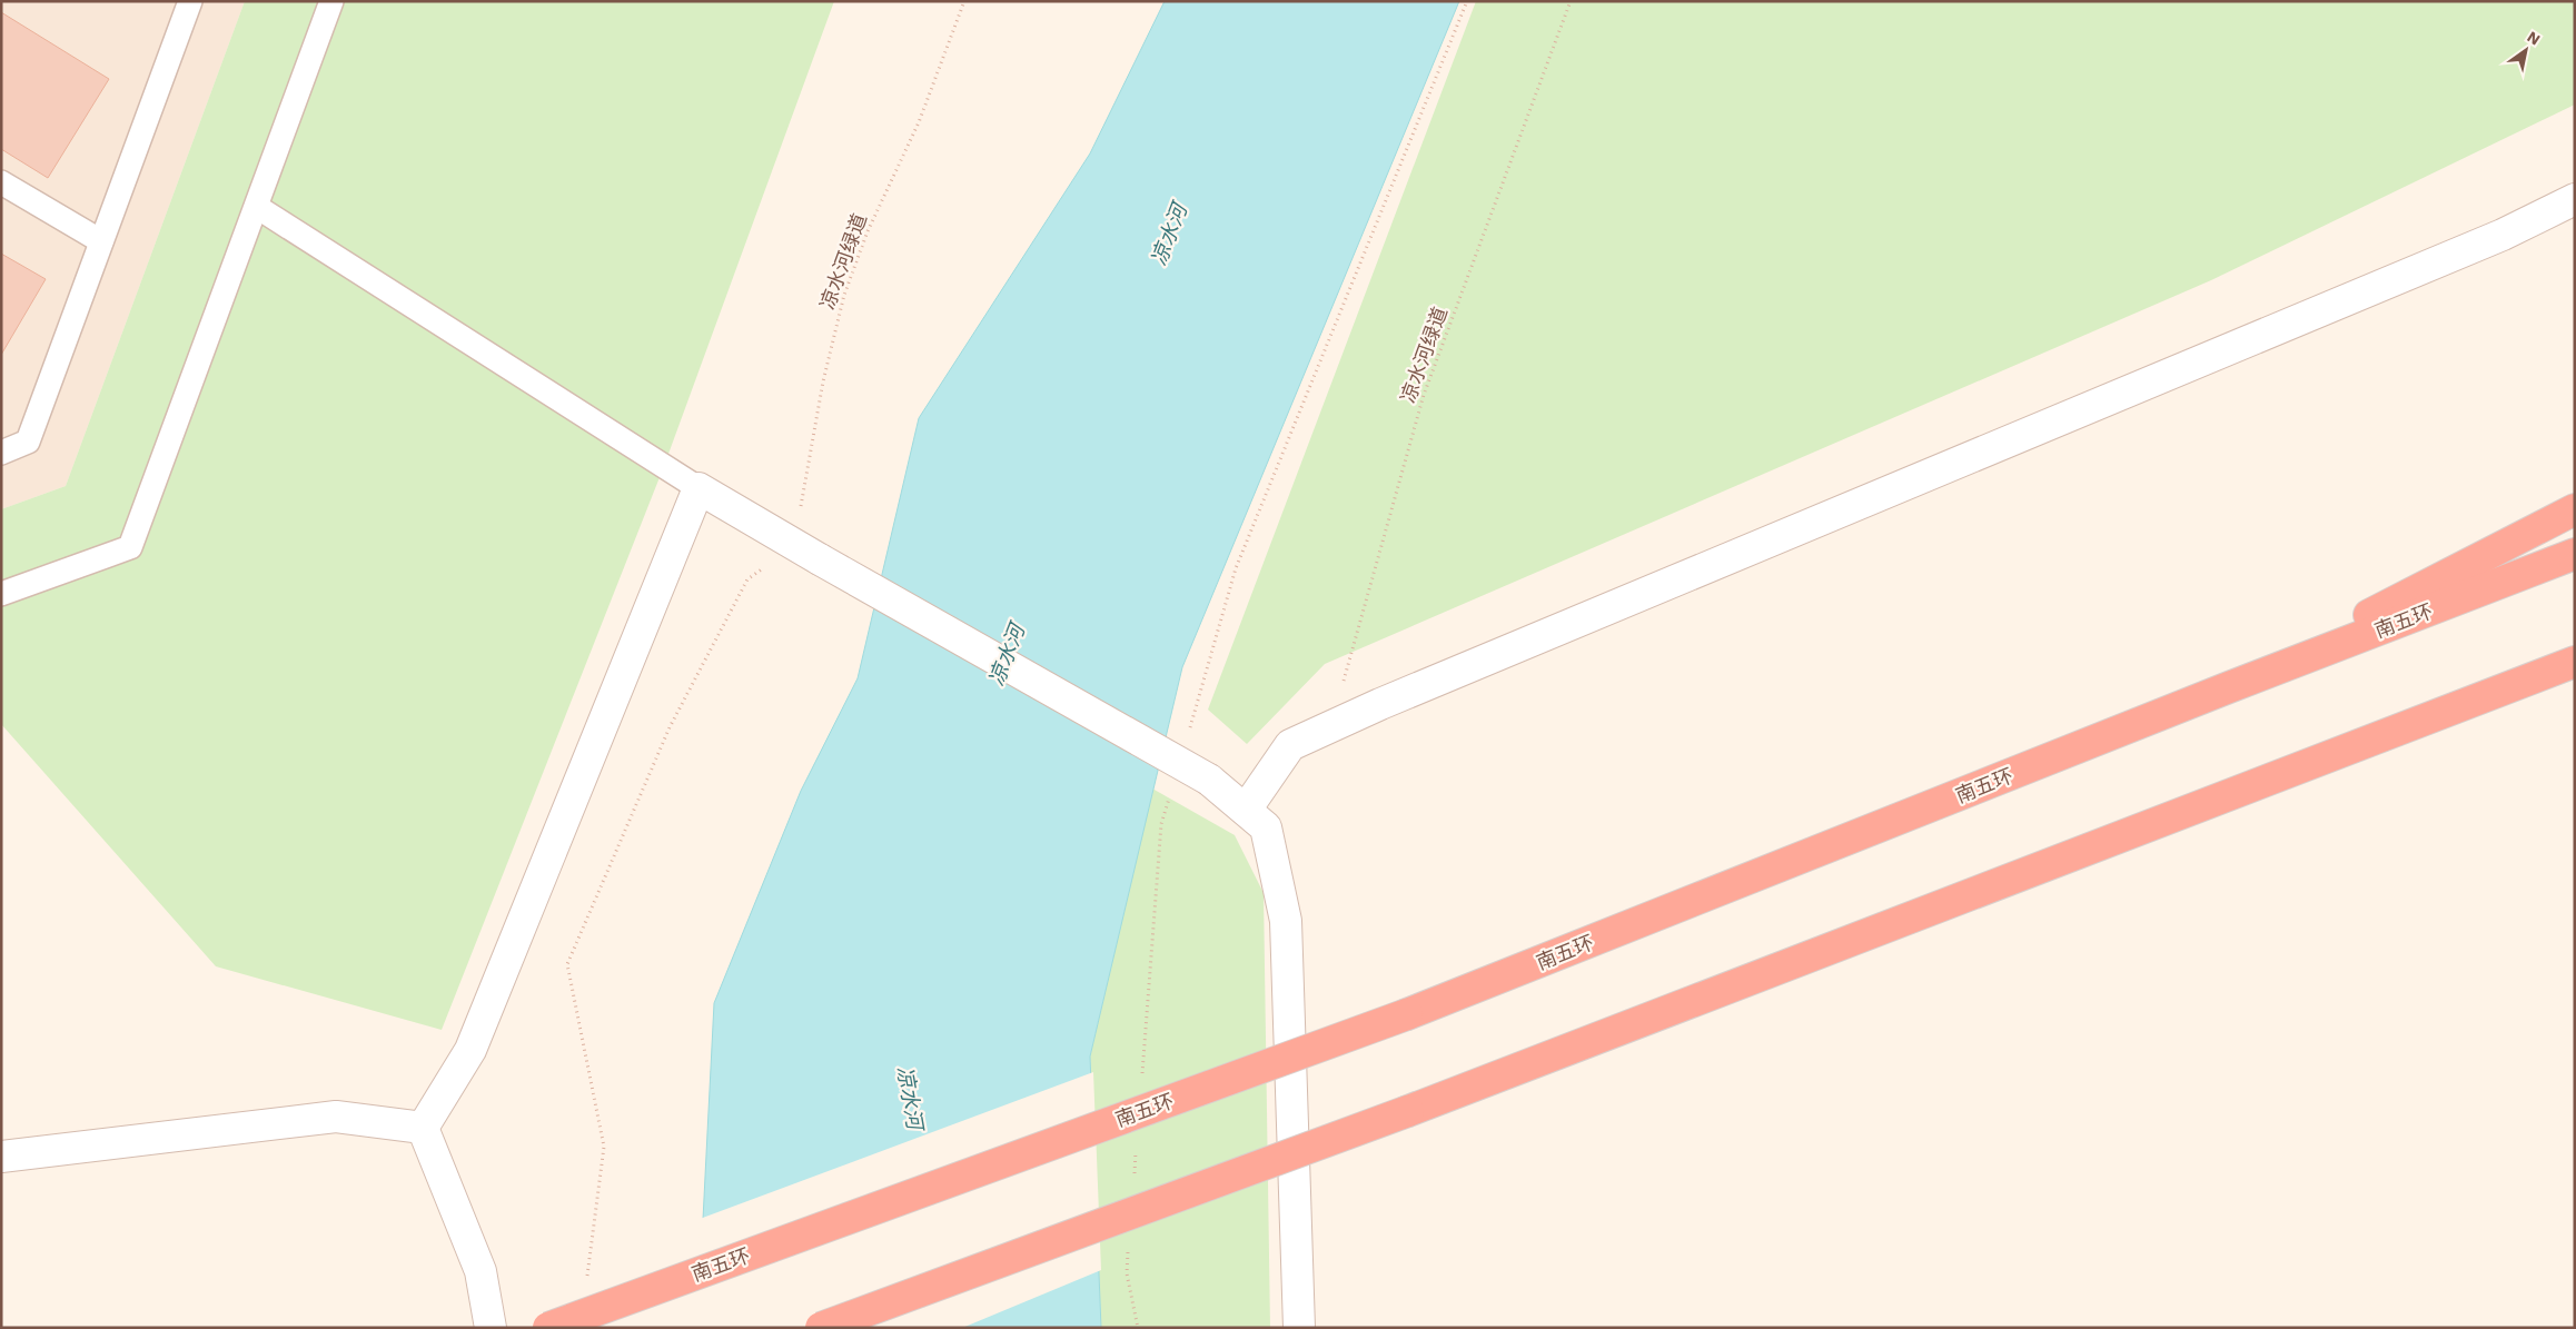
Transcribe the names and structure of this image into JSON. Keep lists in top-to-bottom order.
{
  "streets": {
    "highway": ["南五环"],
    "path": ["凉水河绿道"]
  },
  "water": ["凉水河"],
  "north": "top right"
}
